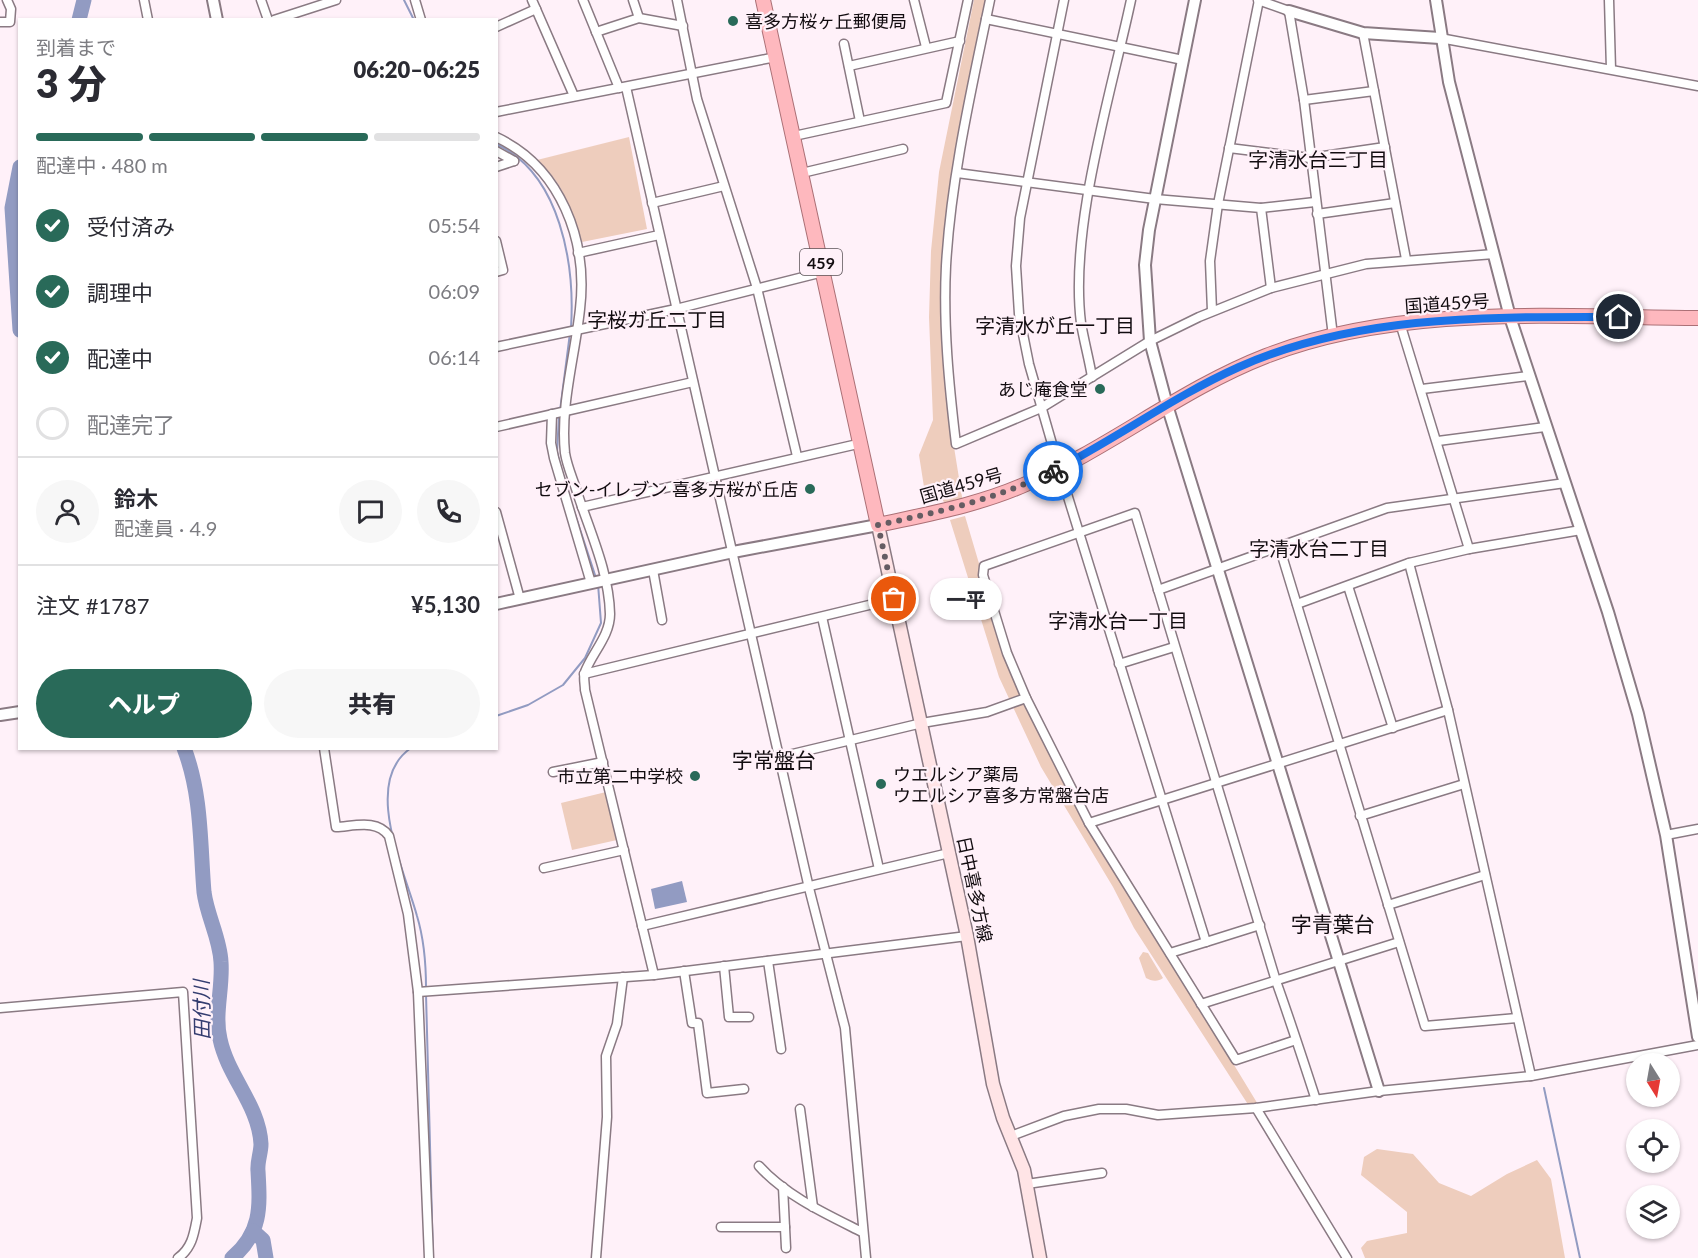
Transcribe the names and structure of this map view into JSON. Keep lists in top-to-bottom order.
{
  "streets": {
    "highway": ["459", "国道459号"],
    "main road": ["日中喜多方線"]
  },
  "crossings": [
    ["459", "国道459号"],
    ["459", "日中喜多方線"],
    ["国道459号", "日中喜多方線"]
  ],
  "districts": [
    "字清水台三丁目",
    "字桜ガ丘二丁目",
    "字清水が丘一丁目",
    "字清水台二丁目",
    "字清水台一丁目",
    "字常盤台",
    "字青葉台"
  ],
  "water": ["田付川"],
  "places": [
    "喜多方桜ヶ丘郵便局",
    "あじ庵食堂",
    "セブン-イレブン 喜多方桜が丘店",
    "一平",
    "市立第二中学校",
    "ウエルシア薬局 ウエルシア喜多方常盤台店"
  ],
  "north": "bottom",
  "page": {
    "heading": ["3 分", "到着まで", "06:20–06:25"],
    "panel": [
      "鈴木",
      "配達員 · 4.9",
      "注文 #1787",
      "¥5,130"
    ],
    "bar": "配達中 · 480 m",
    "list": [
      ["受付済み", "05:54"],
      ["調理中", "06:09"],
      ["配達中", "06:14"],
      "配達完了"
    ],
    "bubble": "一平",
    "buttons": ["ヘルプ", "共有"]
  }
}
